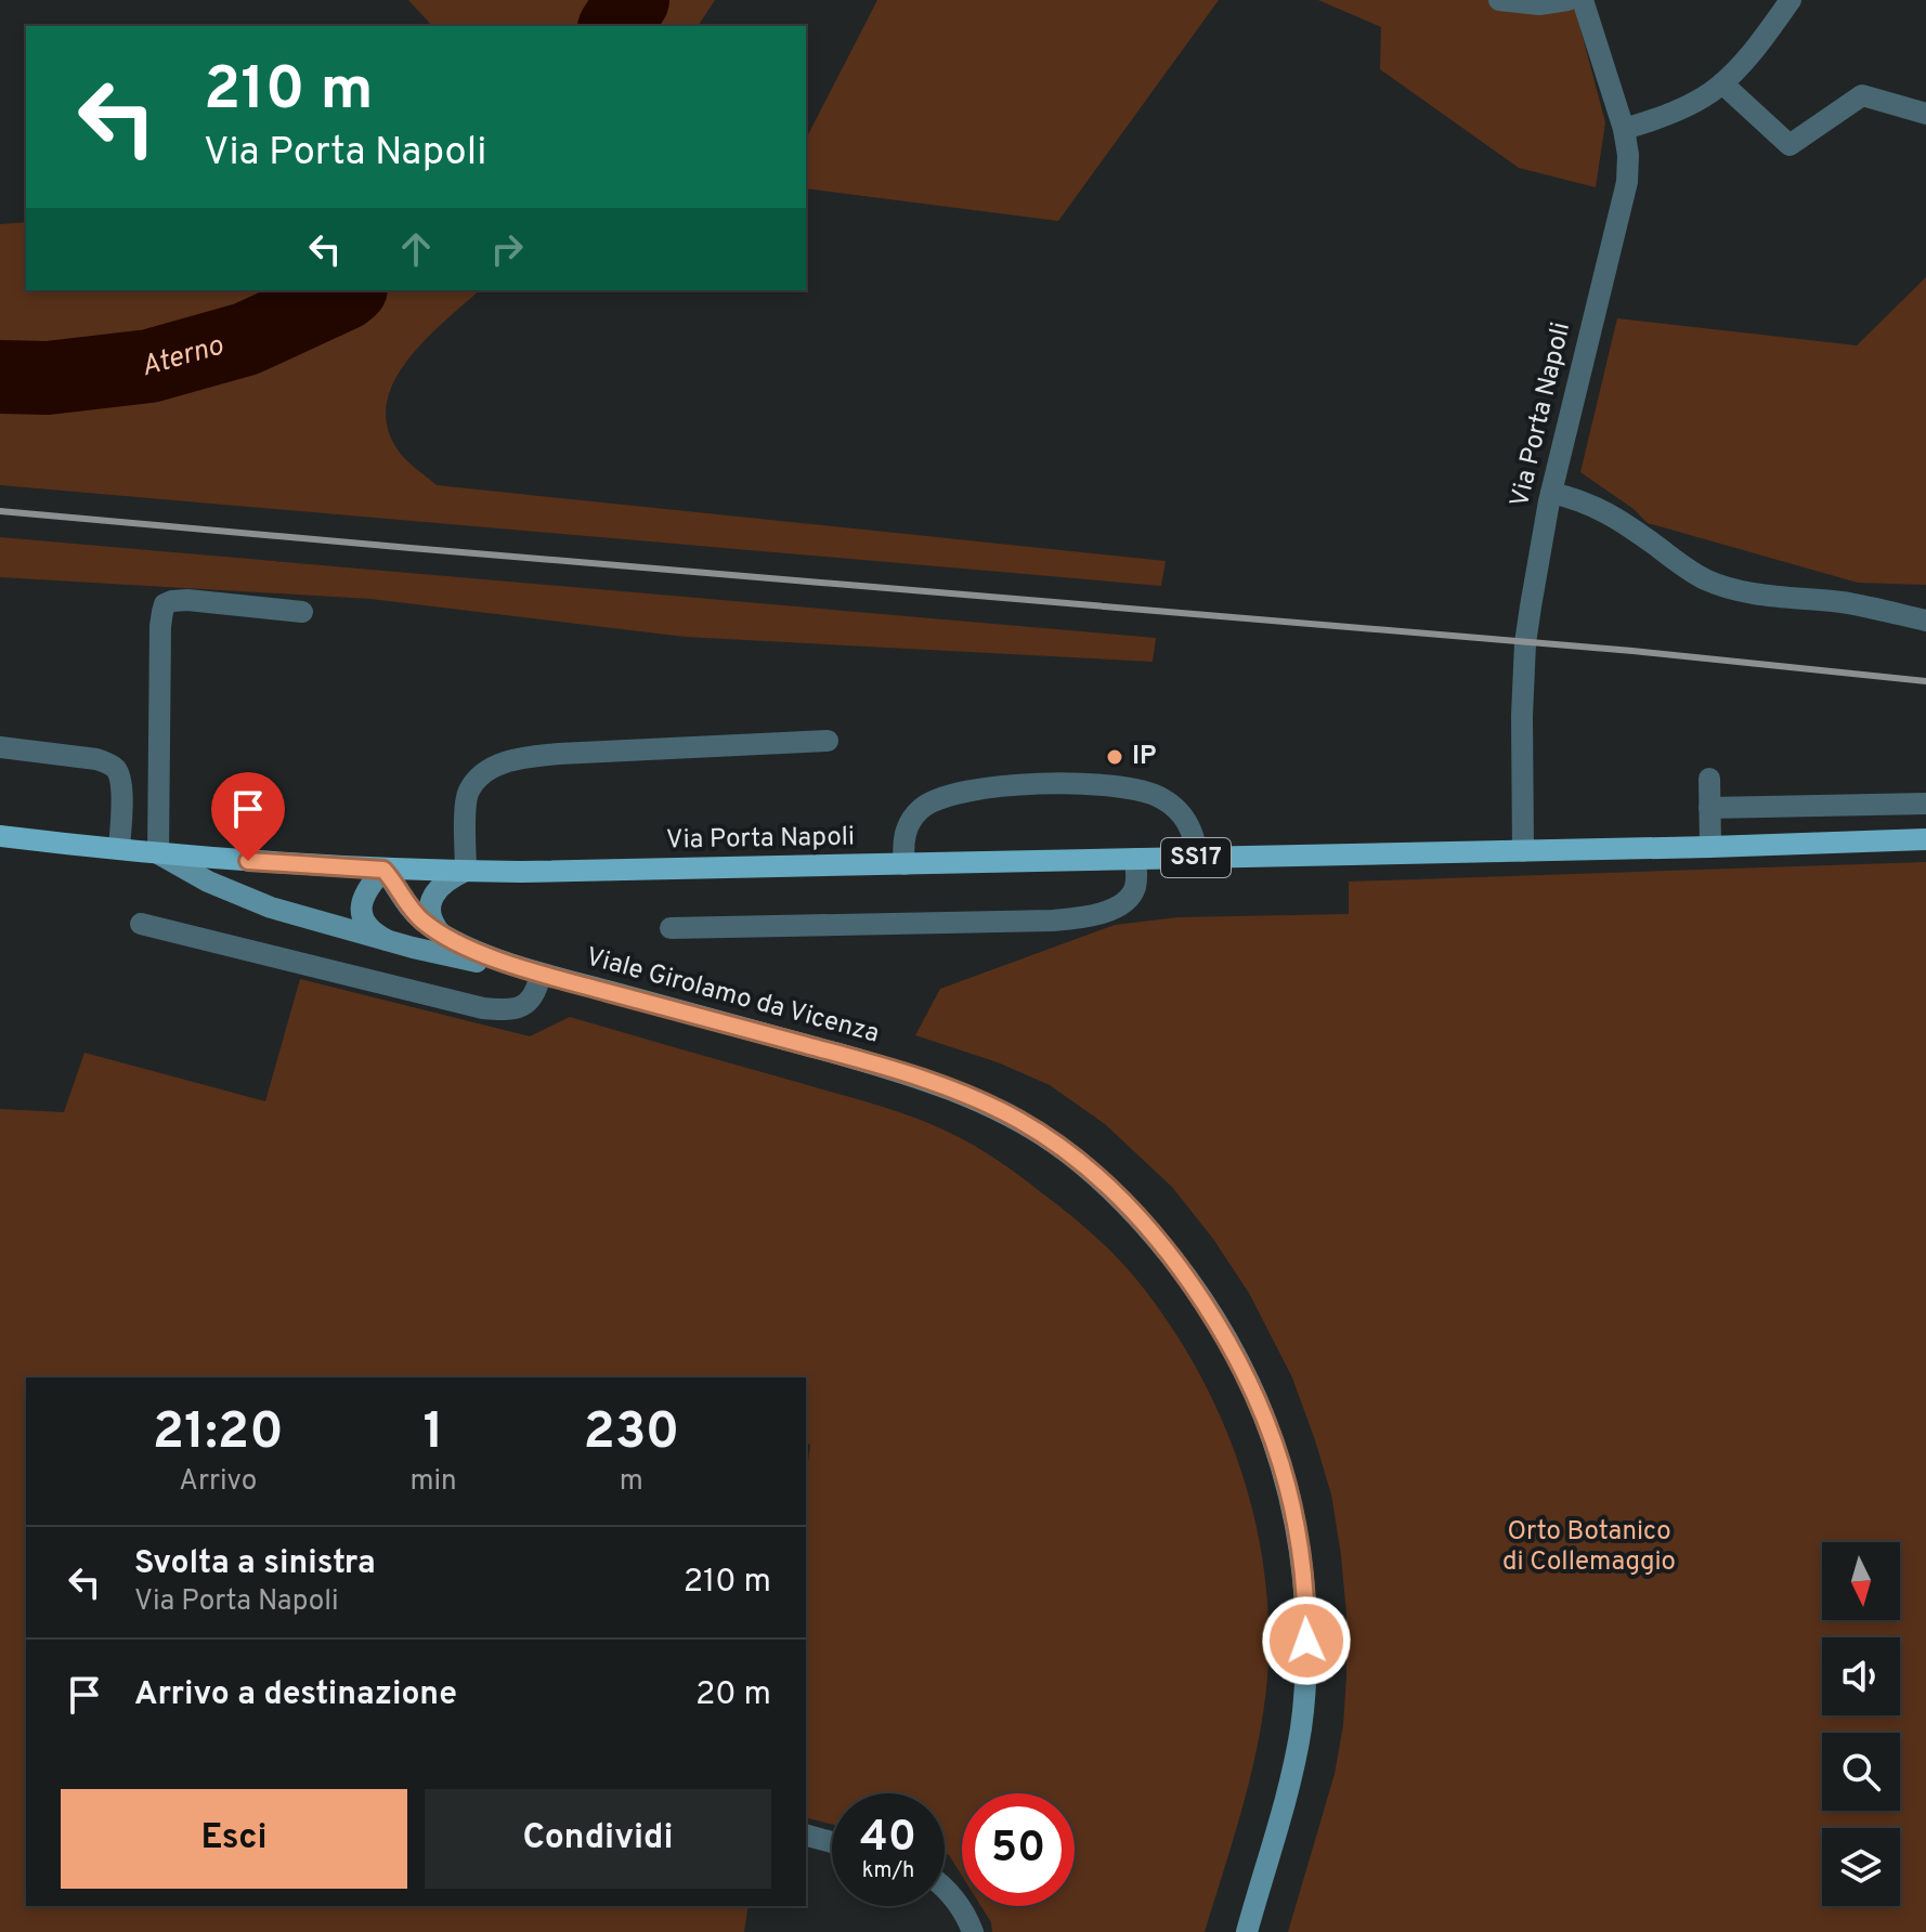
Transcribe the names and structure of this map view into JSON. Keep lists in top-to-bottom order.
{
  "streets": {
    "main road": ["Via Porta Napoli", "SS17", "Viale Girolamo da Vicenza"]
  },
  "crossings": [
    ["Via Porta Napoli", "Viale Girolamo da Vicenza"]
  ],
  "water": ["Aterno"],
  "parks": ["Orto Botanico di Collemaggio"],
  "places": ["IP"],
  "north": "bottom",
  "page": {
    "turn": ["210 m", "Via Porta Napoli"],
    "eta": [
      "21:20",
      "Arrivo",
      "1",
      "min",
      "230",
      "m"
    ],
    "list": [
      {
        "name": "Svolta a sinistra",
        "note": "Via Porta Napoli",
        "value": "210 m"
      },
      {
        "name": "Arrivo a destinazione",
        "value": "20 m"
      }
    ],
    "buttons": ["Esci", "Condividi"],
    "speed": "40 km/h",
    "limit": "50"
  }
}
